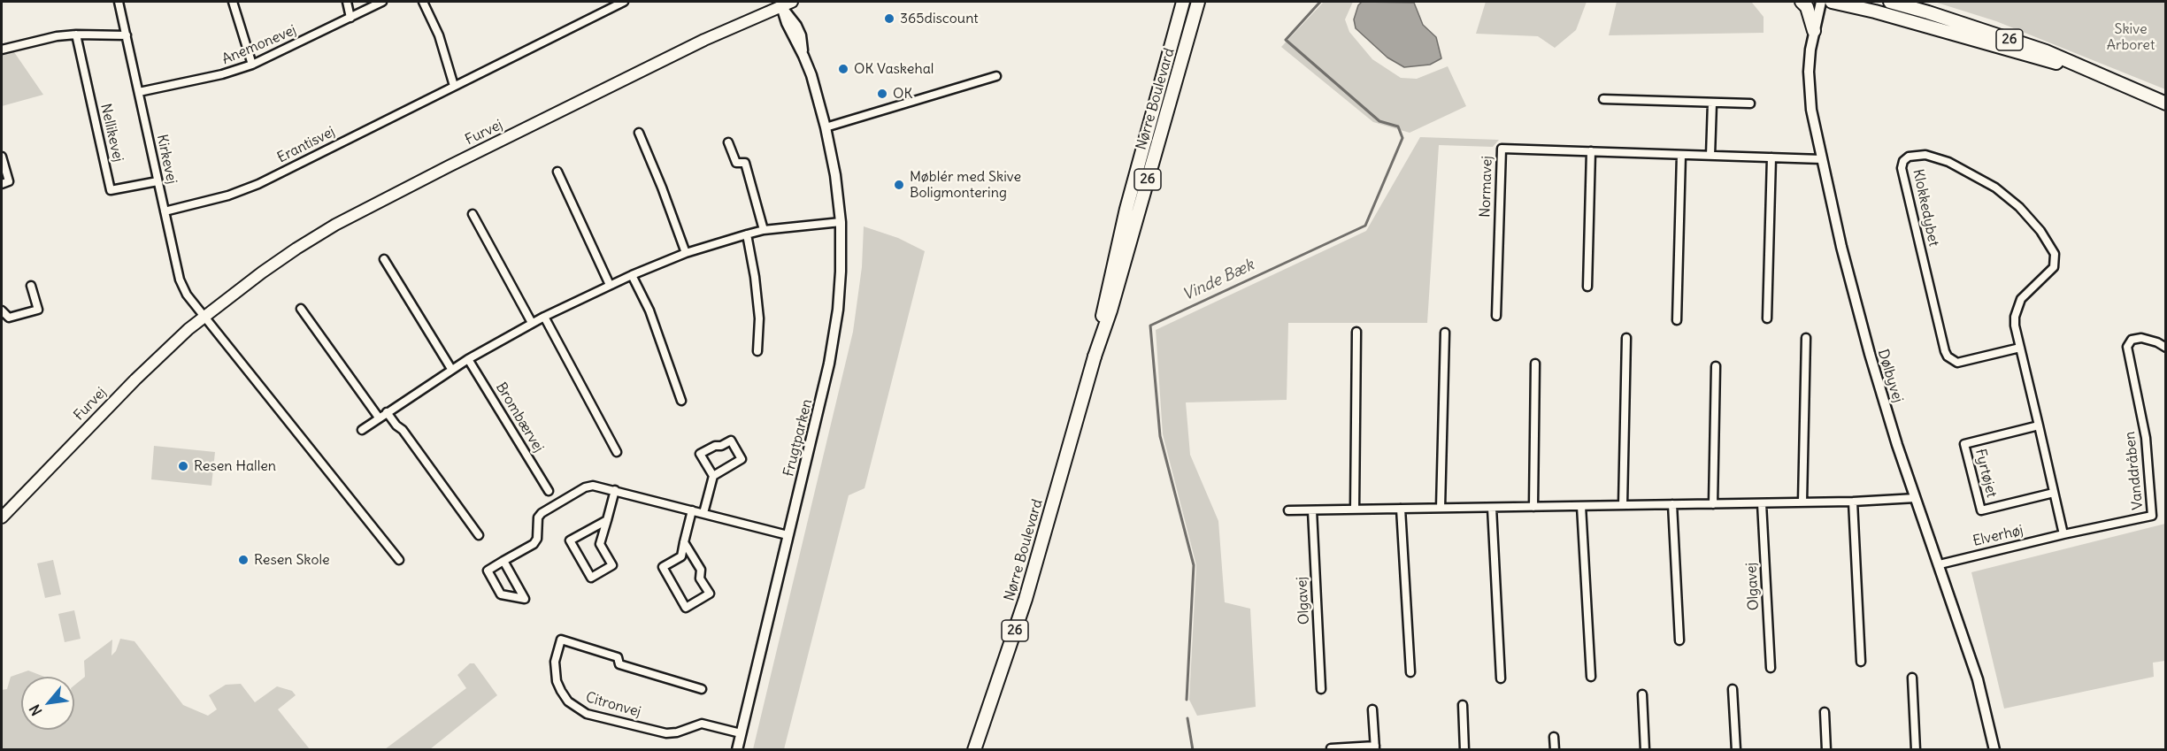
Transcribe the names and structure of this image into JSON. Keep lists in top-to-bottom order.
{
  "streets": {
    "main road": ["26", "Nørre Boulevard", "Furvej"],
    "street": [
      "Anemonevej",
      "Nellikevej",
      "Erantisvej",
      "Kirkevej",
      "Normavej",
      "Klokkedybet",
      "Dølbyvej",
      "Brombærvej",
      "Frugtparken",
      "Vanddråben",
      "Fyrtøjet",
      "Elverhøj",
      "Olgavej",
      "Citronvej"
    ]
  },
  "crossings": [
    ["26", "Nørre Boulevard"],
    ["Anemonevej", "Kirkevej"],
    ["Nellikevej", "Kirkevej"],
    ["Furvej", "Kirkevej"],
    ["Furvej", "Frugtparken"],
    ["Erantisvej", "Kirkevej"],
    ["Normavej", "Dølbyvej"],
    ["Klokkedybet", "Vanddråben"],
    ["Klokkedybet", "Fyrtøjet"],
    ["Klokkedybet", "Elverhøj"],
    ["Dølbyvej", "Elverhøj"],
    ["Frugtparken", "Citronvej"],
    ["Vanddråben", "Elverhøj"]
  ],
  "water": ["Vinde Bæk"],
  "parks": ["Skive Arboret"],
  "places": [
    "365discount",
    "OK Vaskehal",
    "OK",
    "Møblér med Skive Boligmontering",
    "Resen Hallen",
    "Resen Skole"
  ],
  "north": "bottom left"
}
